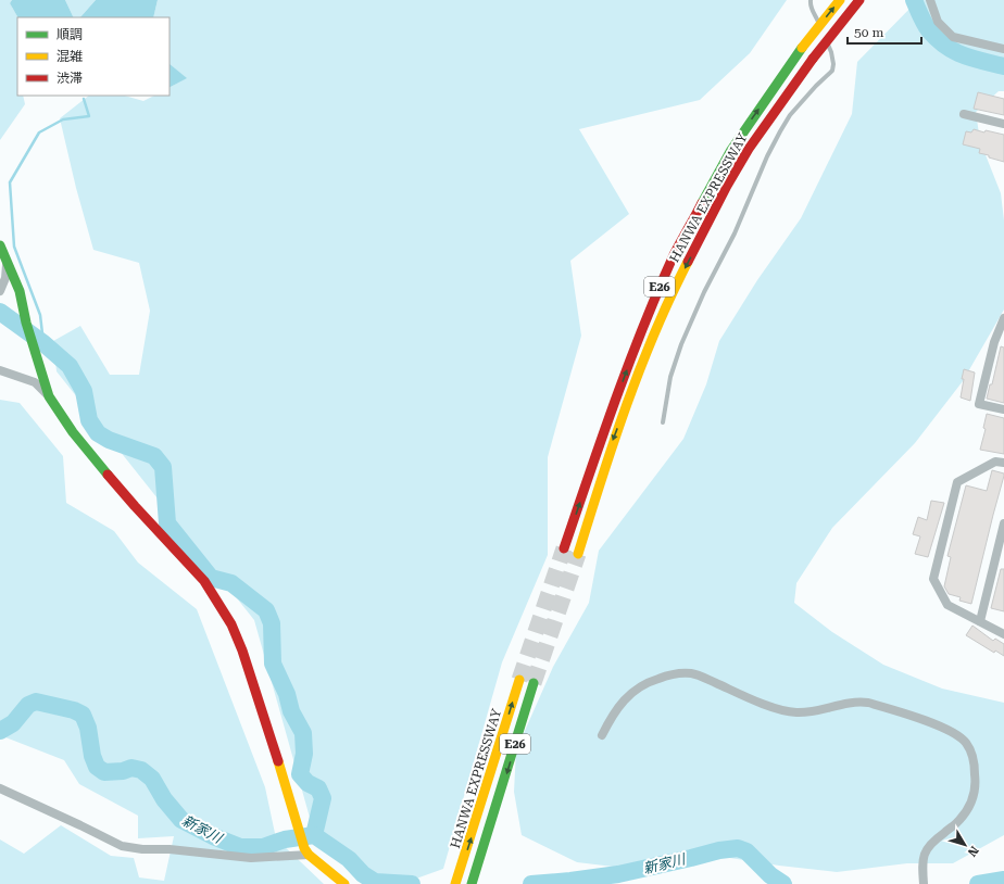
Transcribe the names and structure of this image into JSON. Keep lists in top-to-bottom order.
{
  "streets": {
    "main road": ["HANWA EXPRESSWAY", "E26"]
  },
  "water": ["新家川"],
  "legend": ["順調", "混雑", "渋滞"],
  "scale_bar": "50 m",
  "north": "bottom right"
}
